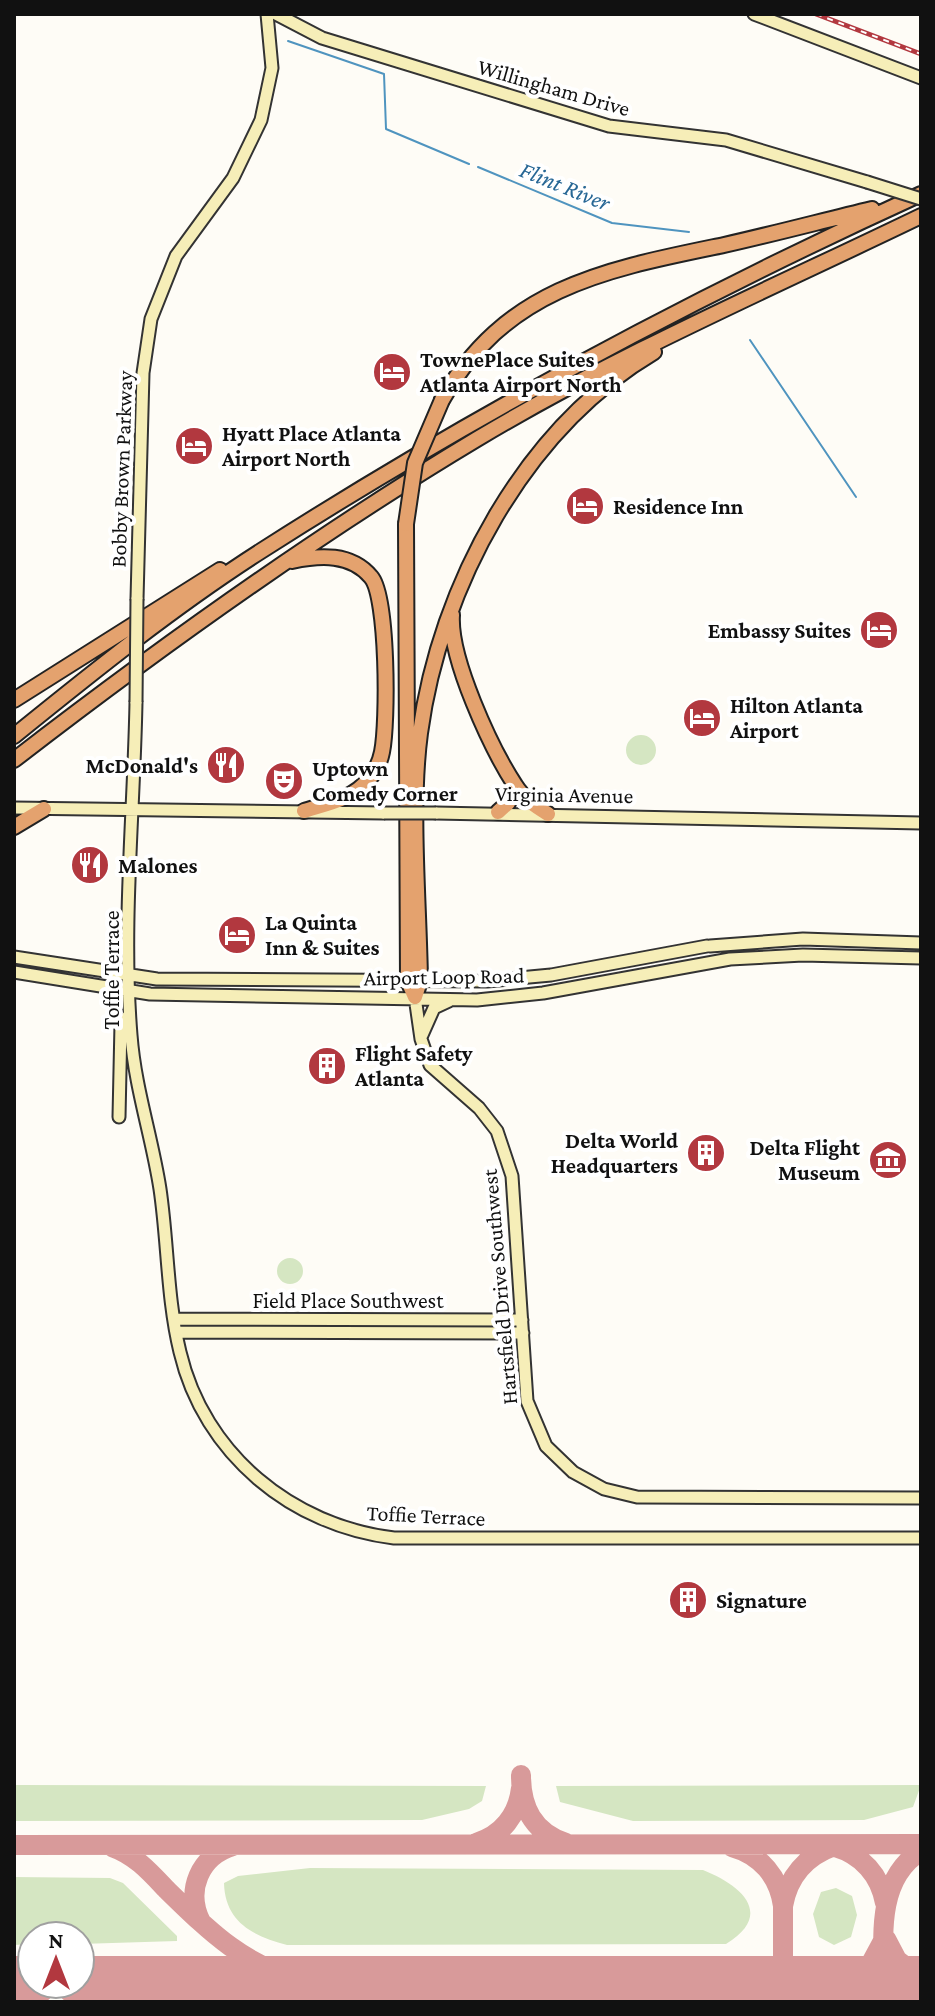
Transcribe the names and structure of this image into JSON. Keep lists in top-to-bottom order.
{
  "streets": {
    "main road": [
      "Willingham Drive",
      "Bobby Brown Parkway",
      "Virginia Avenue",
      "Toffie Terrace",
      "Airport Loop Road",
      "Hartsfield Drive Southwest",
      "Field Place Southwest"
    ]
  },
  "crossings": [
    ["Bobby Brown Parkway", "Virginia Avenue"],
    ["Bobby Brown Parkway", "Toffie Terrace"],
    ["Virginia Avenue", "Toffie Terrace"],
    ["Toffie Terrace", "Airport Loop Road"],
    ["Toffie Terrace", "Field Place Southwest"],
    ["Airport Loop Road", "Hartsfield Drive Southwest"],
    ["Hartsfield Drive Southwest", "Field Place Southwest"]
  ],
  "water": ["Flint River"],
  "places": {
    "hotel": [
      "TownePlace Suites Atlanta Airport North",
      "Hyatt Place Atlanta Airport North",
      "Residence Inn",
      "Embassy Suites",
      "Hilton Atlanta Airport",
      "La Quinta Inn & Suites"
    ],
    "restaurant": ["McDonald's", "Malones"],
    "theatre": ["Uptown Comedy Corner"],
    "building": ["Flight Safety Atlanta", "Delta World Headquarters", "Signature"],
    "museum": ["Delta Flight Museum"]
  },
  "north": "top"
}
